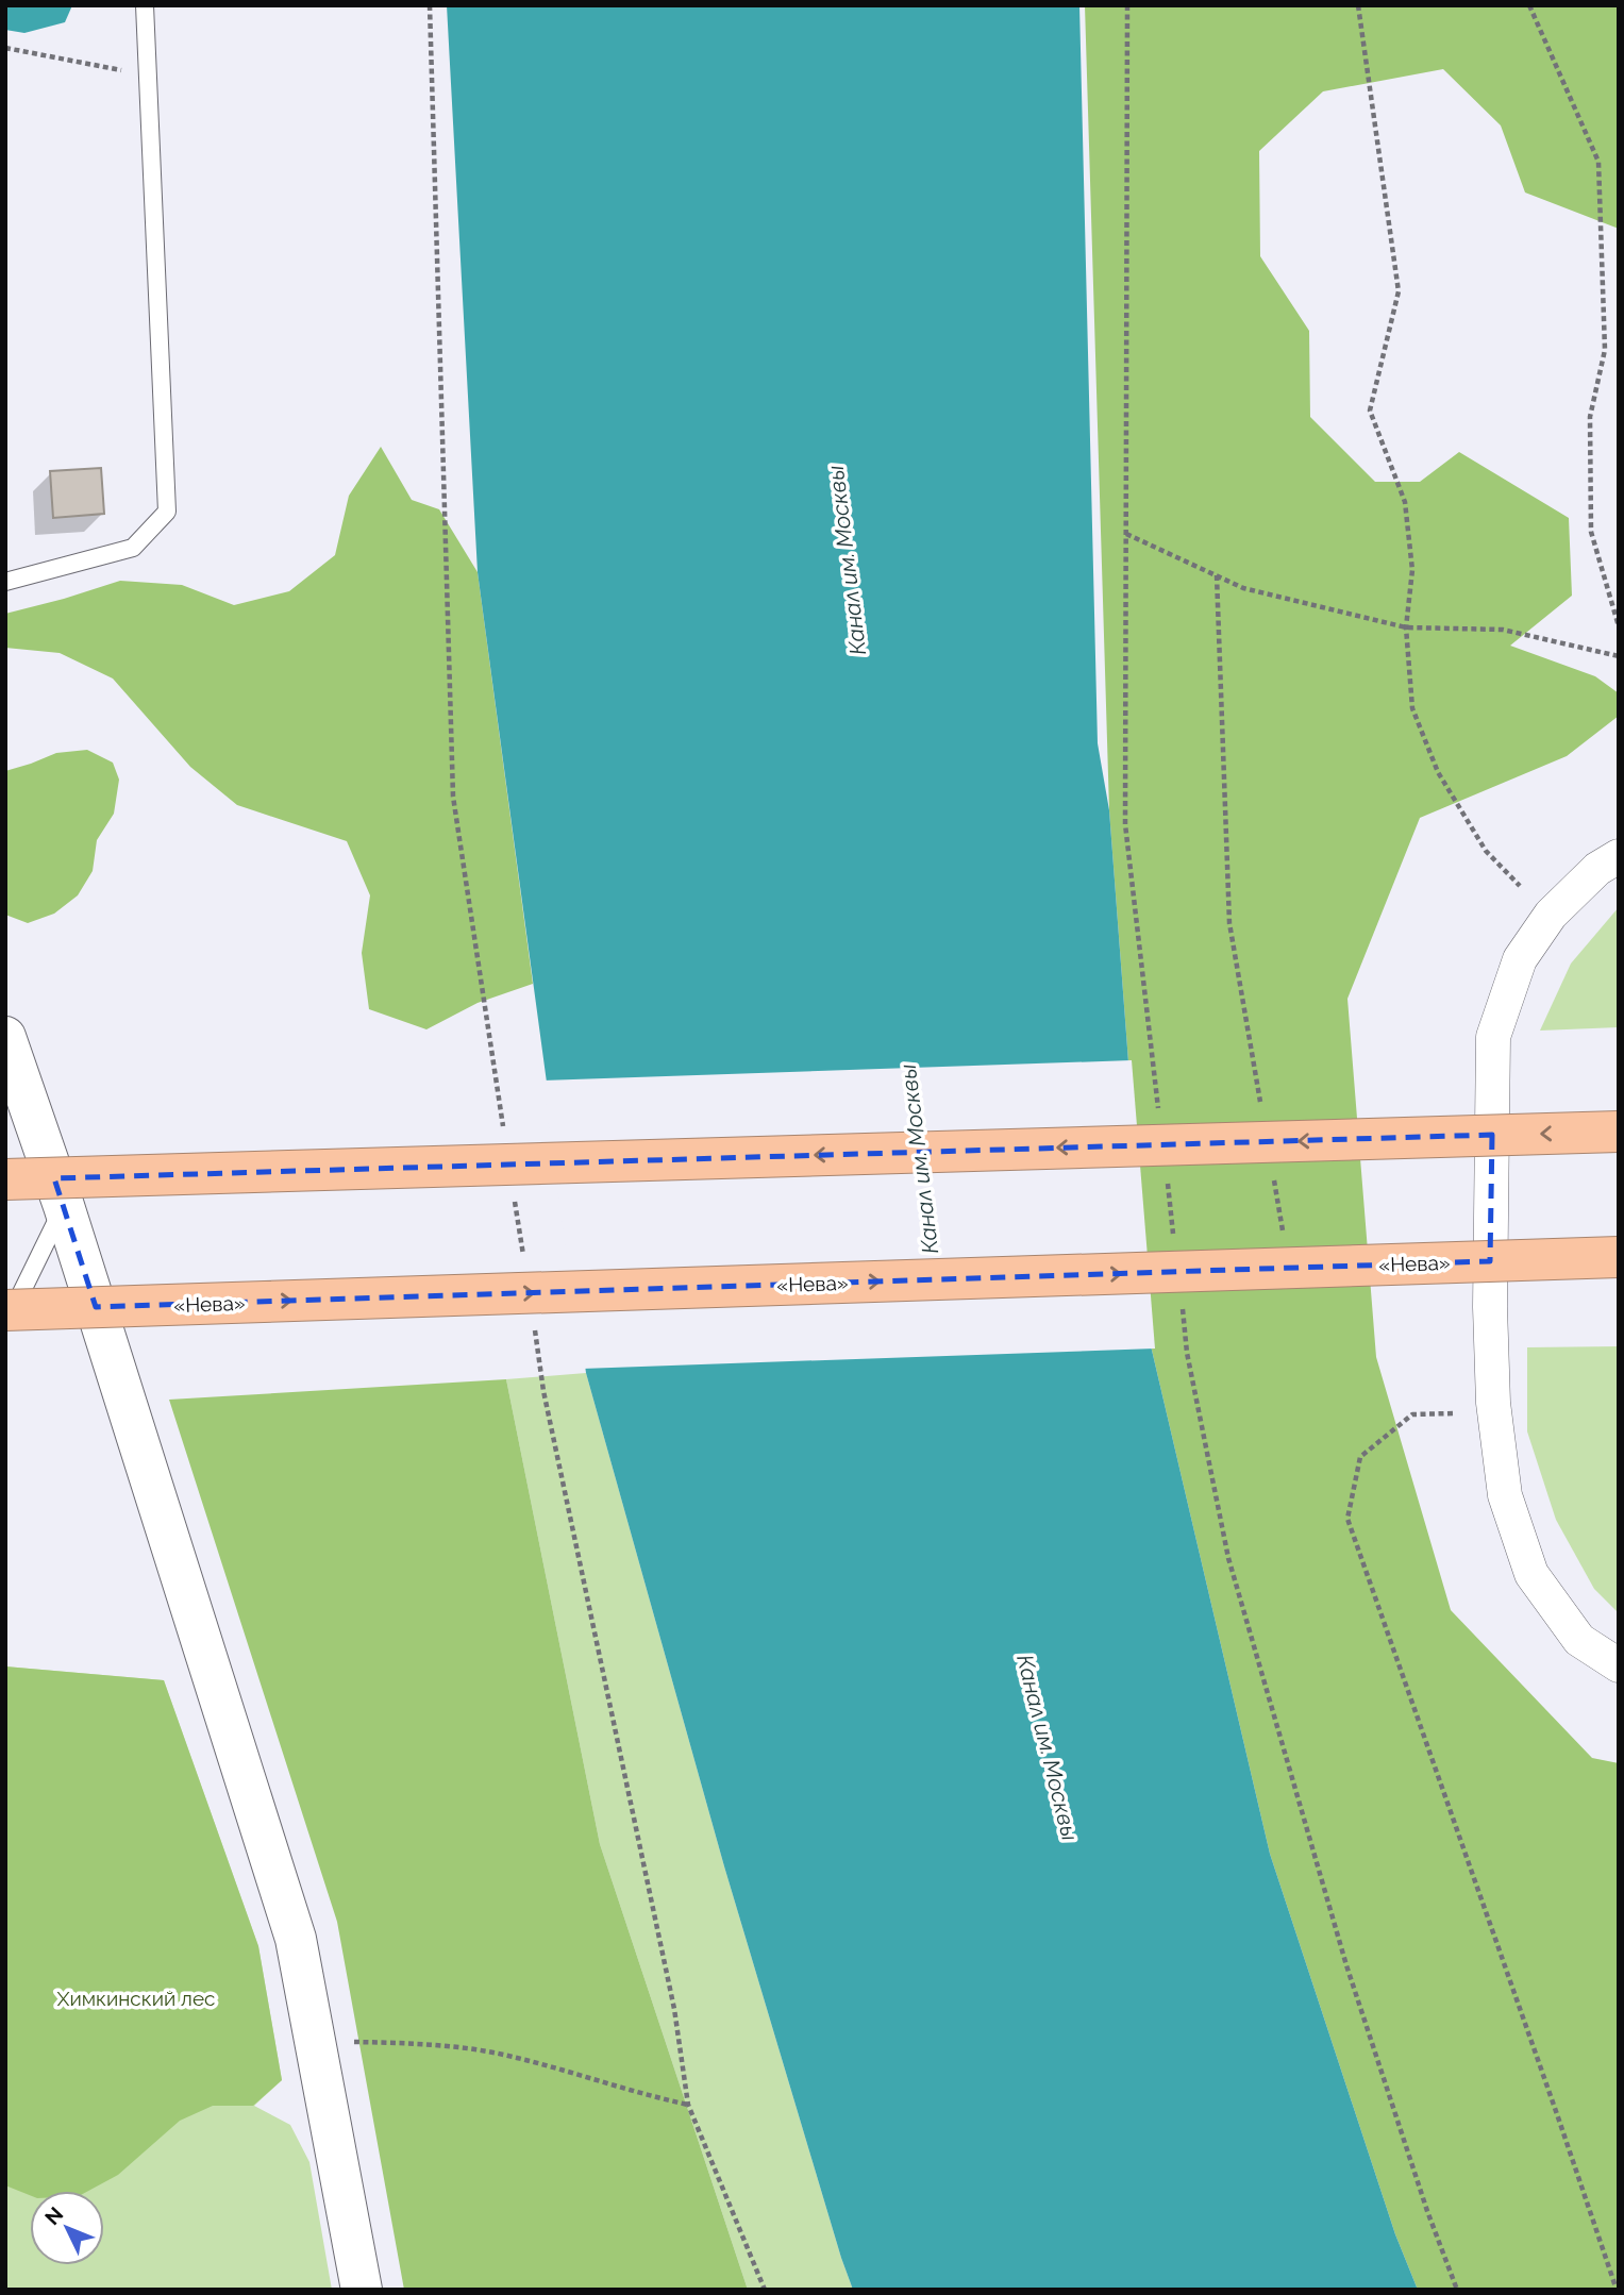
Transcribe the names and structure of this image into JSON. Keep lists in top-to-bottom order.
{
  "streets": {
    "highway": ["«Нева»"]
  },
  "water": ["Канал им. Москвы"],
  "parks": ["Химкинский лес"],
  "north": "top left"
}
